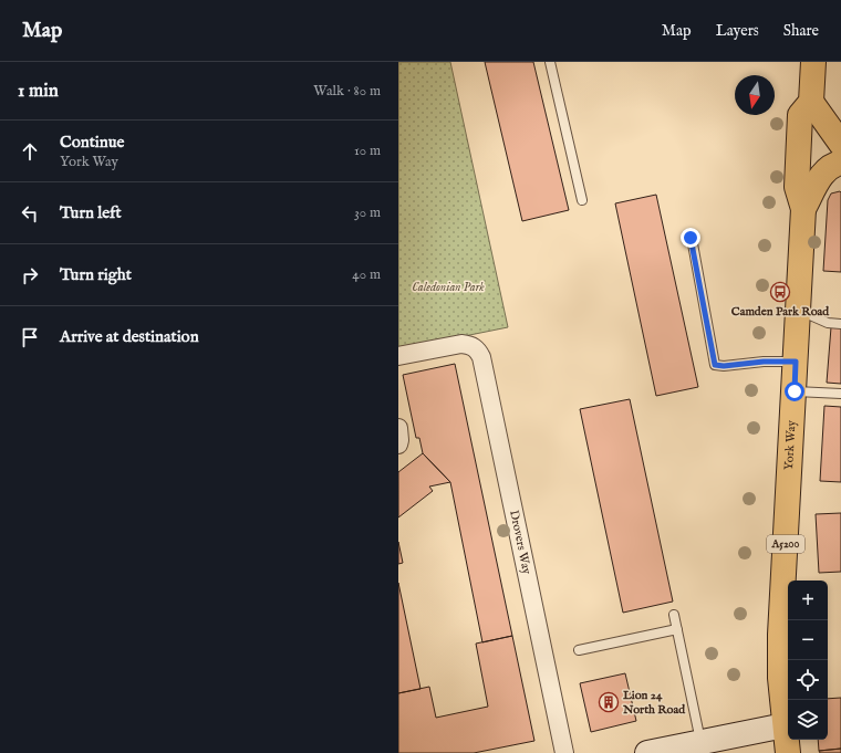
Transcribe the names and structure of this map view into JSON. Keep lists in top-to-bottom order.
{
  "streets": {
    "main road": ["York Way", "A5200"],
    "street": ["Drovers Way"]
  },
  "crossings": [
    ["York Way", "A5200"]
  ],
  "parks": ["Caledonian Park"],
  "places": {
    "bus stop": ["Camden Park Road"],
    "building": ["Lion 24 North Road"]
  },
  "north": "bottom",
  "page": {
    "header": "Map",
    "nav": ["Map", "Layers", "Share"],
    "heading": ["1 min", "Walk · 80 m"],
    "list": [
      ["Continue", "York Way", "10 m"],
      ["Turn left", "30 m"],
      ["Turn right", "40 m"],
      "Arrive at destination"
    ],
    "map_buttons": ["+", "−"]
  }
}
